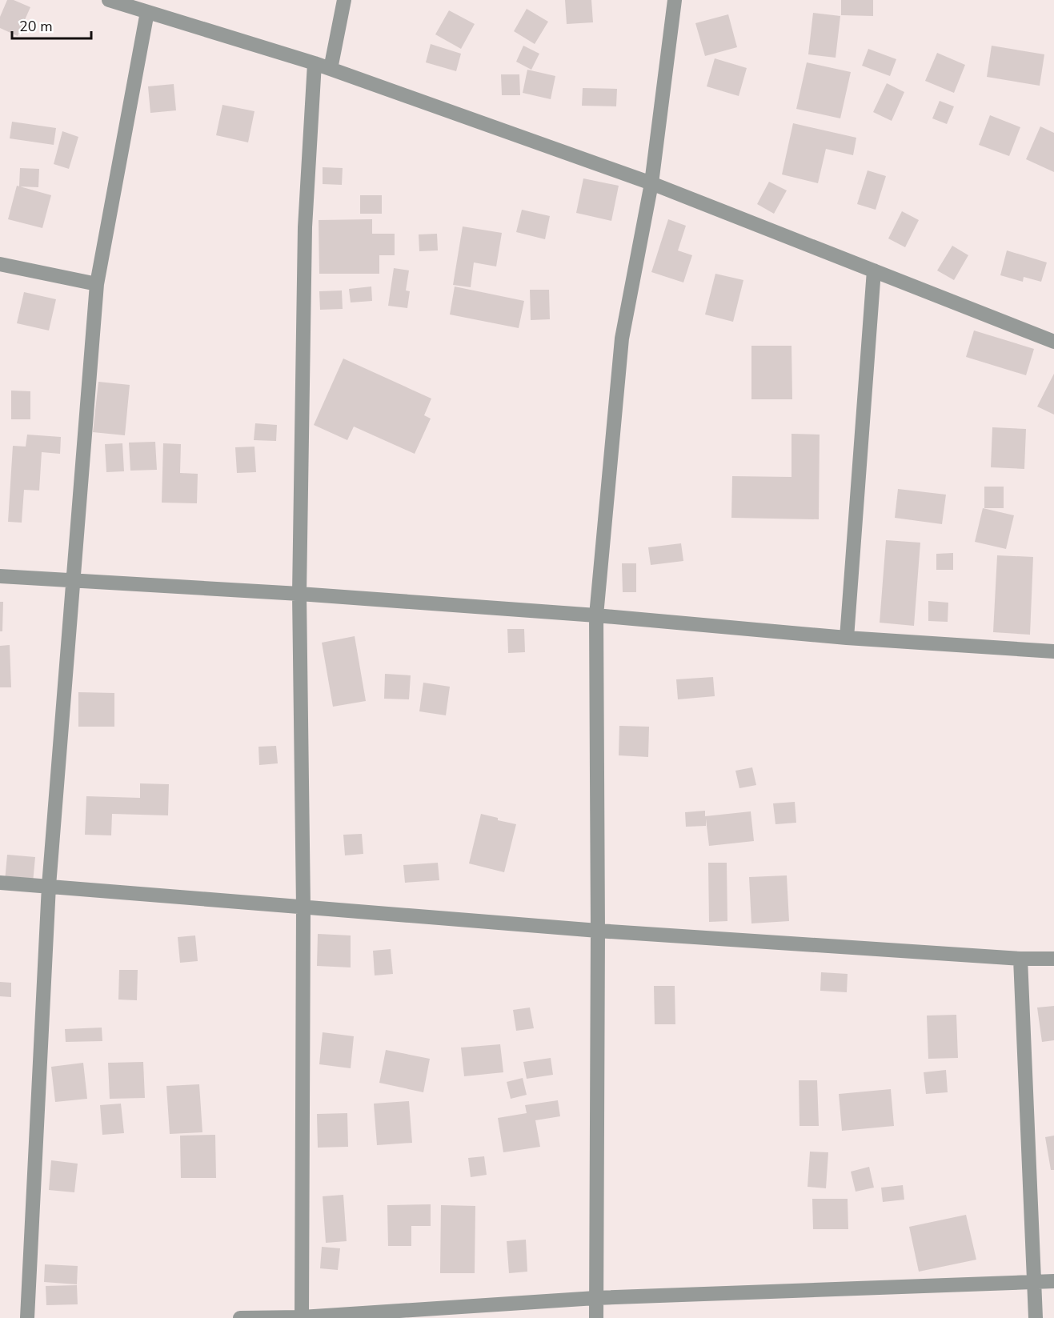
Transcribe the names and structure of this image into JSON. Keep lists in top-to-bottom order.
{
  "scale_bar": "20 m"
}
